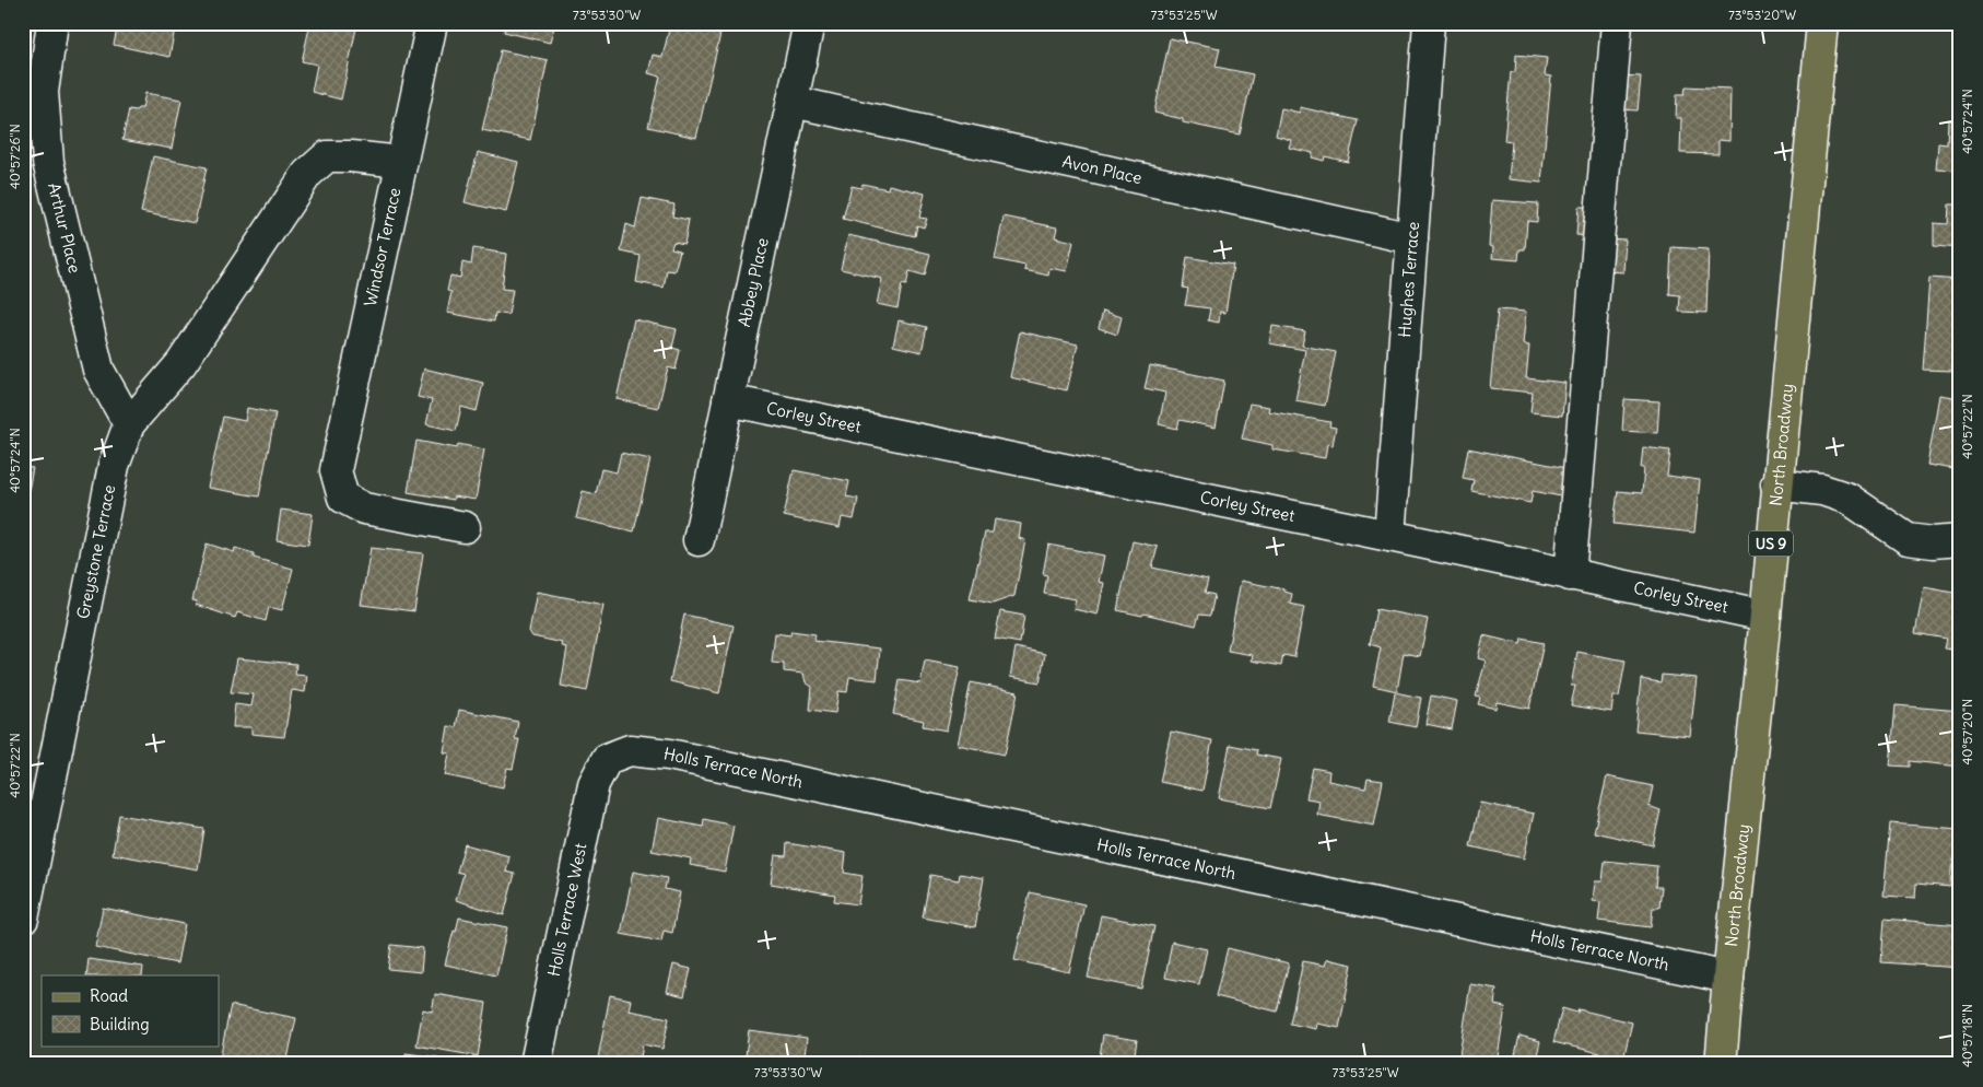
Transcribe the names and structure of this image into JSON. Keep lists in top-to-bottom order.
{
  "streets": {
    "main road": ["North Broadway", "US 9"],
    "street": [
      "Avon Place",
      "Arthur Place",
      "Windsor Terrace",
      "Hughes Terrace",
      "Abbey Place",
      "Corley Street",
      "Greystone Terrace",
      "Holls Terrace North",
      "Holls Terrace West"
    ]
  },
  "crossings": [
    ["Avon Place", "Hughes Terrace"],
    ["Avon Place", "Abbey Place"],
    ["Arthur Place", "Greystone Terrace"],
    ["Windsor Terrace", "Greystone Terrace"],
    ["Hughes Terrace", "Corley Street"],
    ["Abbey Place", "Corley Street"],
    ["Corley Street", "North Broadway"],
    ["North Broadway", "Holls Terrace North"],
    ["Holls Terrace North", "Holls Terrace West"]
  ],
  "legend": ["Road", "Building"],
  "coordinates": [
    "73°53'30\"W",
    "73°53'25\"W",
    "73°53'20\"W",
    "40°57'24\"N",
    "40°57'26\"N",
    "40°57'22\"N",
    "40°57'20\"N",
    "40°57'18\"N"
  ]
}
